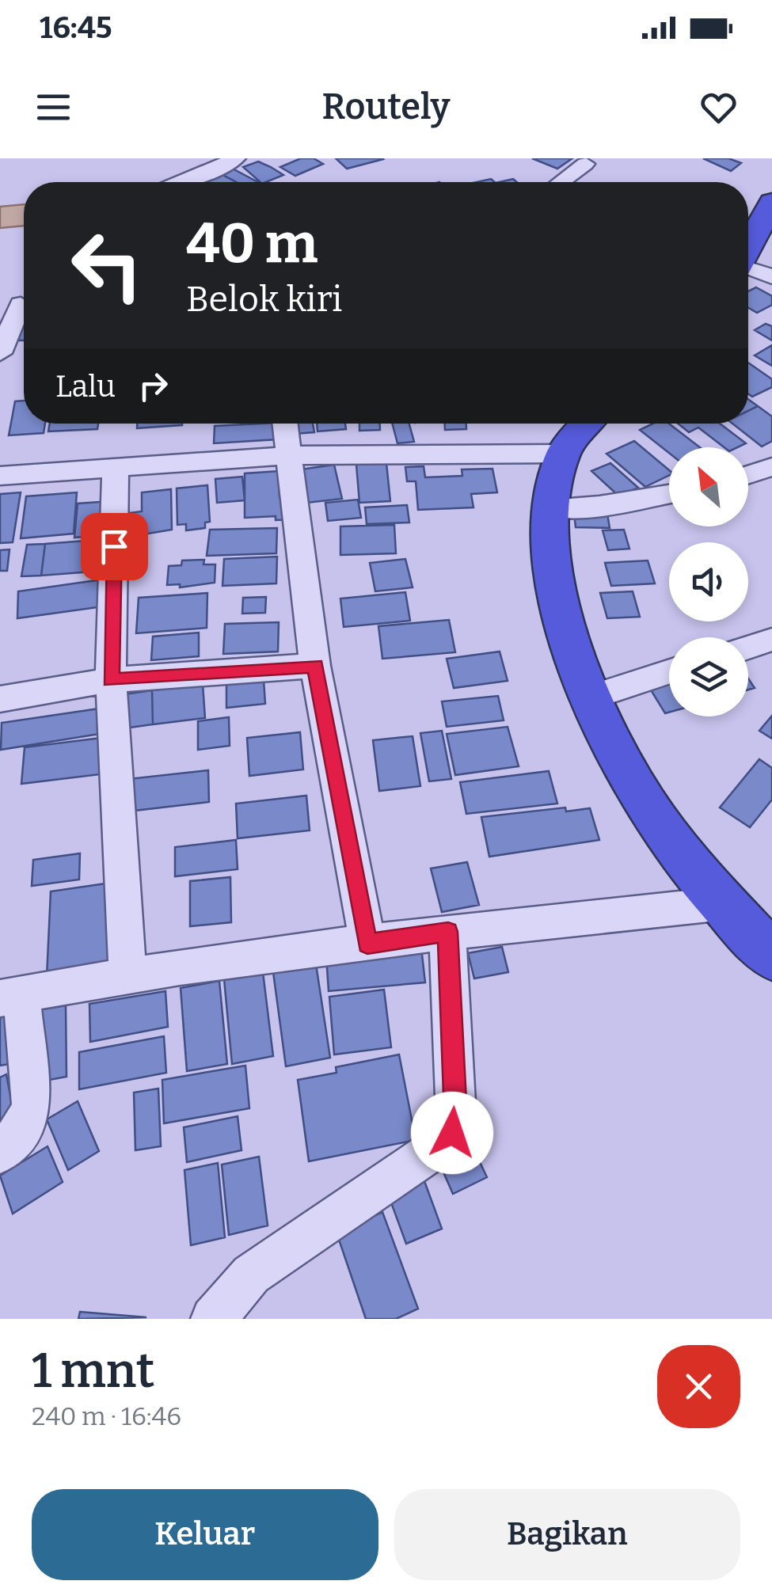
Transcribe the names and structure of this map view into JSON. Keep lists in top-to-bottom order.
{
  "north": "top left",
  "page": {
    "status": "16:45",
    "header": "Routely",
    "turn": ["40 m", "Belok kiri"],
    "then": "Lalu",
    "heading": ["1 mnt", "240 m · 16:46"],
    "buttons": ["Keluar", "Bagikan"]
  }
}
